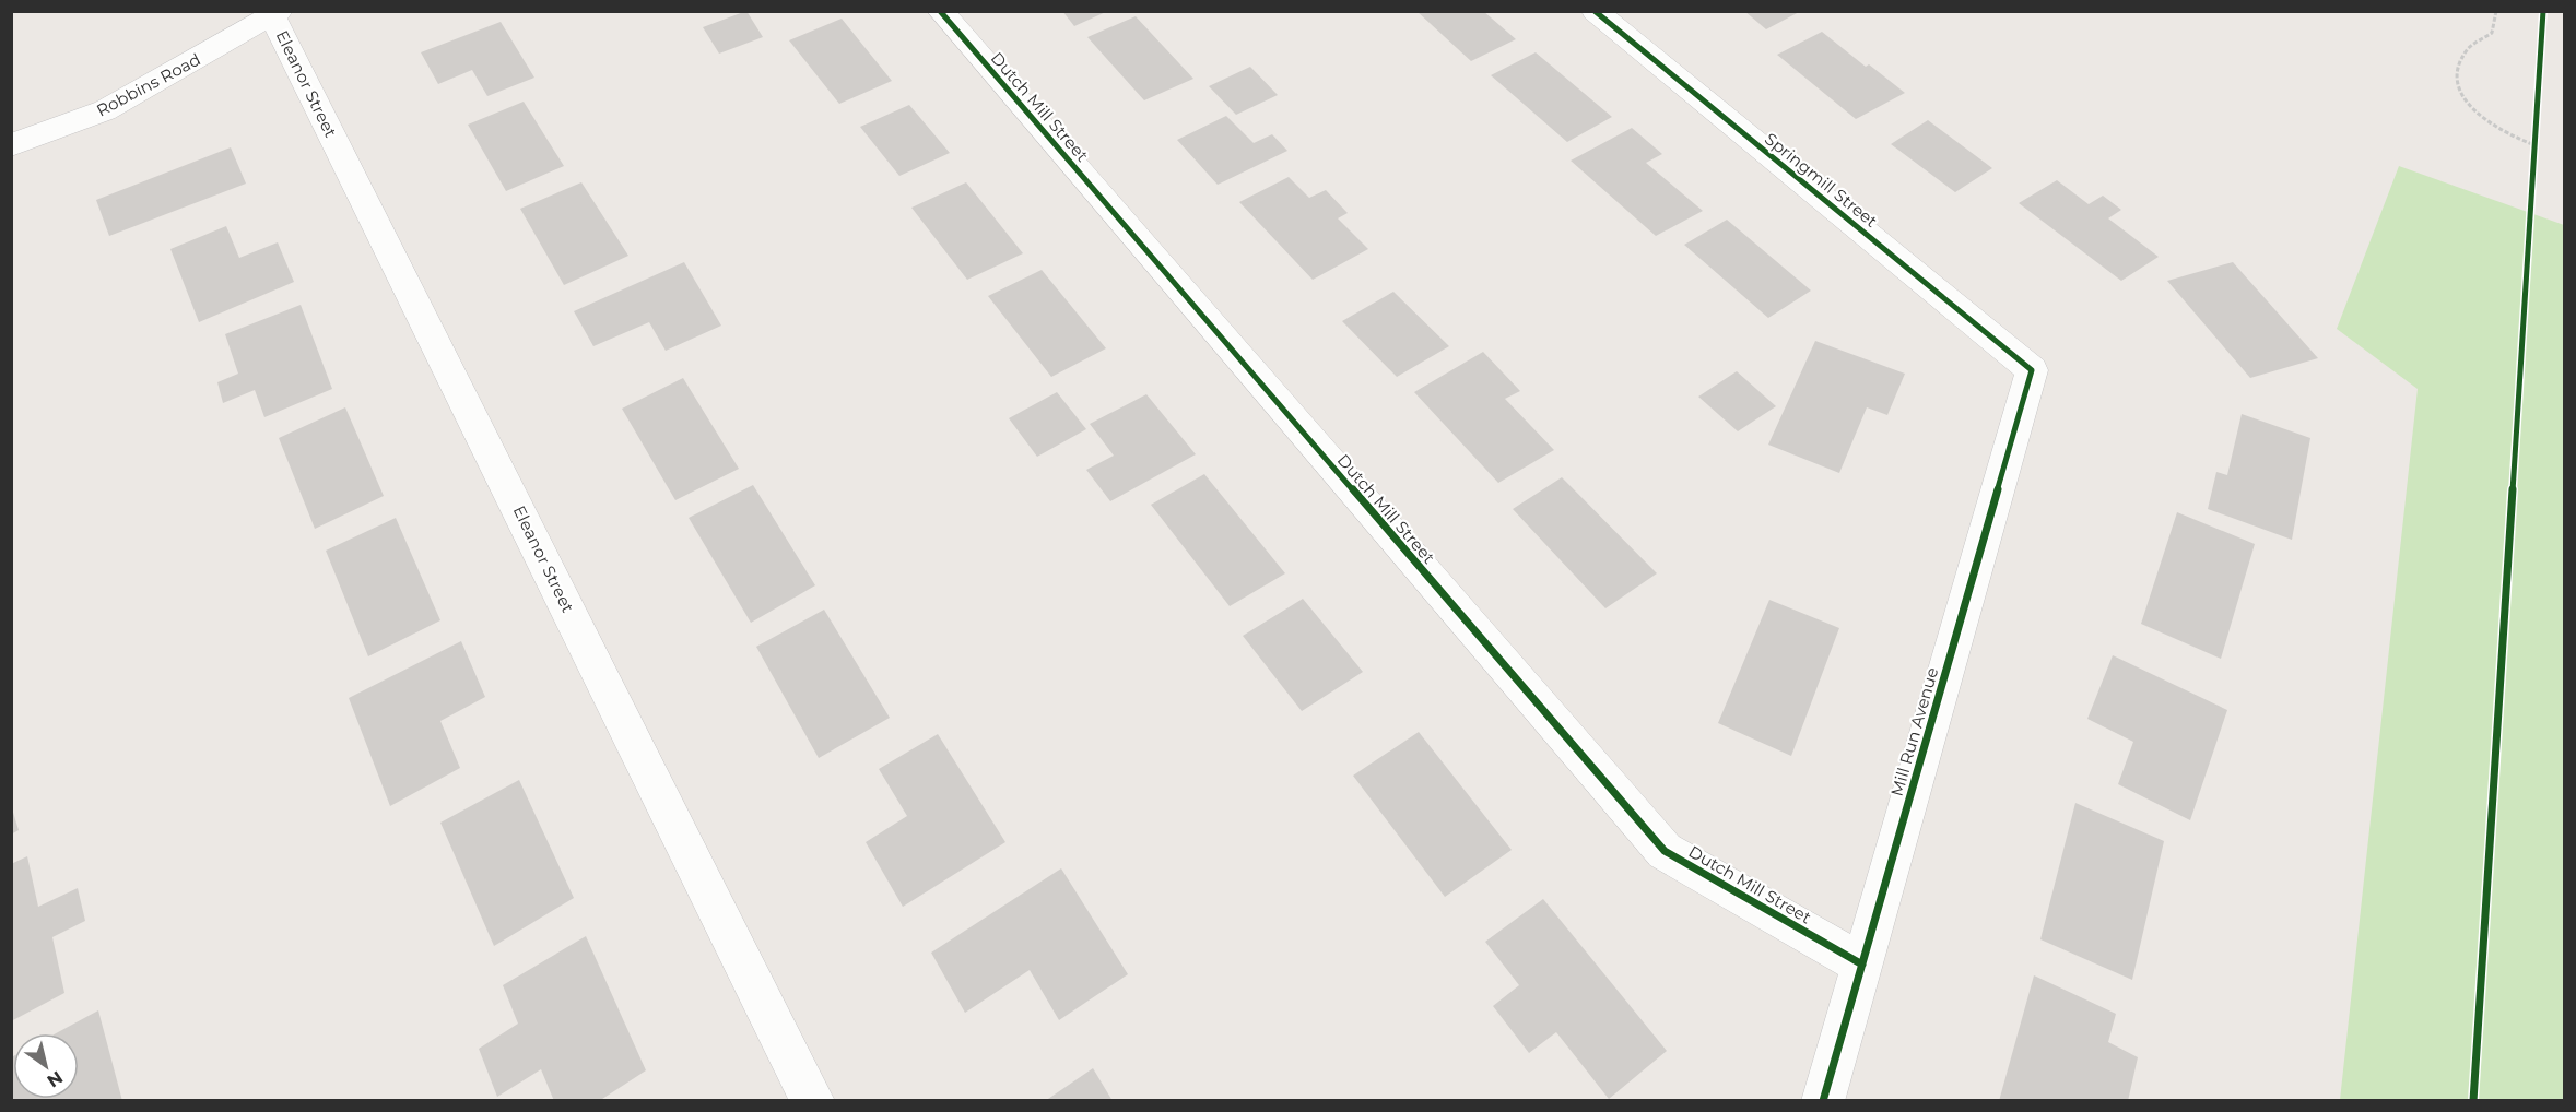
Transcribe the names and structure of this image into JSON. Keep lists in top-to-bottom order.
{
  "streets": {
    "street": [
      "Eleanor Street",
      "Robbins Road",
      "Dutch Mill Street",
      "Springmill Street",
      "Mill Run Avenue"
    ]
  },
  "crossings": [
    ["Eleanor Street", "Robbins Road"],
    ["Dutch Mill Street", "Mill Run Avenue"],
    ["Springmill Street", "Mill Run Avenue"]
  ],
  "north": "bottom right"
}
